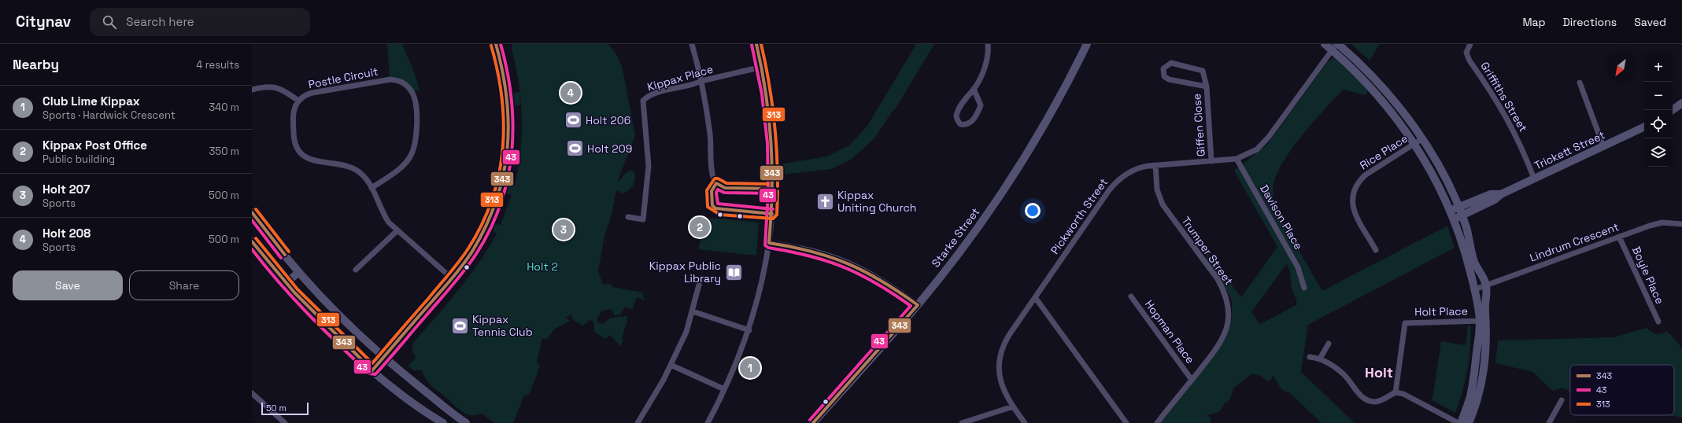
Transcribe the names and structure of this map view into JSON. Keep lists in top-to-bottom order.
{
  "streets": {
    "street": [
      "Postle Circuit",
      "Kippax Place",
      "Griffiths Street",
      "Giffen Close",
      "Trickett Street",
      "Rice Place",
      "Pickworth Street",
      "Davison Place",
      "Starke Street",
      "Lindrum Crescent",
      "Trumper Street",
      "Boyle Place",
      "Holt Place",
      "Hopman Place"
    ]
  },
  "crossings": [
    ["Griffiths Street", "Trickett Street"],
    ["Giffen Close", "Pickworth Street"],
    ["Pickworth Street", "Davison Place"],
    ["Pickworth Street", "Trumper Street"],
    ["Lindrum Crescent", "Boyle Place"],
    ["Trumper Street", "Hopman Place"]
  ],
  "districts": ["Holt"],
  "parks": ["Holt 2"],
  "places": {
    "sports": ["Holt 206", "Holt 209", "Kippax Tennis Club"],
    "church": ["Kippax Uniting Church"],
    "library": ["Kippax Public Library"]
  },
  "lines": ["transit line 343", "transit line 43", "transit line 313"],
  "legend": ["343", "43", "313"],
  "scale_bar": "50 m",
  "north": "bottom left",
  "page": {
    "header": "Citynav",
    "search": "Search here",
    "nav": ["Map", "Directions", "Saved"],
    "heading": ["Nearby", "4 results"],
    "map_buttons": ["+", "−"],
    "pins": [
      "4",
      "2",
      "3",
      "1"
    ],
    "list": [
      {
        "mark": "1",
        "name": "Club Lime Kippax",
        "note": "Sports · Hardwick Crescent",
        "value": "340 m"
      },
      {
        "mark": "2",
        "name": "Kippax Post Office",
        "note": "Public building",
        "value": "350 m"
      },
      {
        "mark": "3",
        "name": "Holt 207",
        "note": "Sports",
        "value": "500 m"
      },
      {
        "mark": "4",
        "name": "Holt 208",
        "note": "Sports",
        "value": "500 m"
      }
    ],
    "buttons": ["Save", "Share"],
    "scale": "50 m"
  }
}
